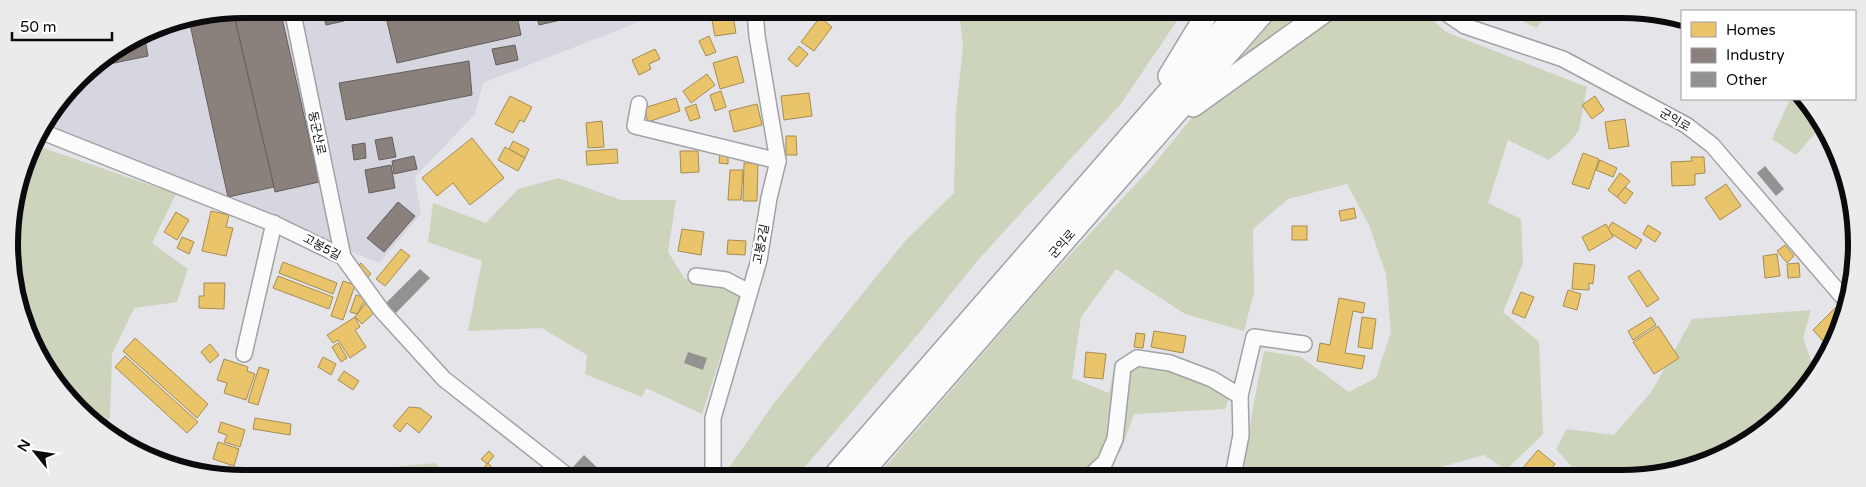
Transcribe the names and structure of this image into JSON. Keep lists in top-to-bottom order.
{
  "streets": {
    "highway": ["군익로"],
    "street": ["동군산로", "고봉2길", "고봉5길"]
  },
  "crossings": [
    ["동군산로", "고봉5길"]
  ],
  "legend": ["Homes", "Industry", "Other"],
  "scale_bar": "50 m",
  "north": "top left"
}
